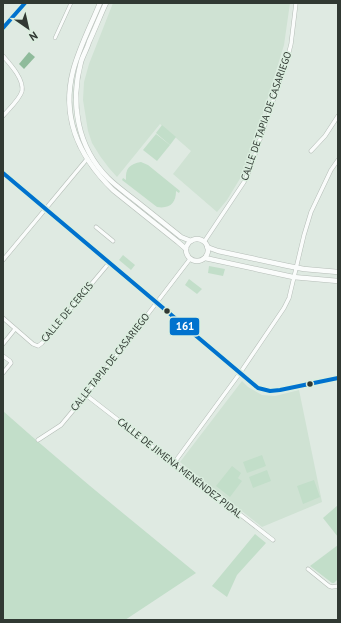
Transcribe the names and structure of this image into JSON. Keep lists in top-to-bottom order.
{
  "streets": {
    "street": [
      "CALLE DE TAPIA DE CASARIEGO",
      "CALLE DE CERCIS",
      "CALLE TAPIA DE CASARIEGO",
      "CALLE DE JIMENA MENÉNDEZ PIDAL"
    ]
  },
  "crossings": [
    ["CALLE DE TAPIA DE CASARIEGO", "CALLE TAPIA DE CASARIEGO"],
    ["CALLE TAPIA DE CASARIEGO", "CALLE DE JIMENA MENÉNDEZ PIDAL"]
  ],
  "lines": ["transit line 161"],
  "north": "bottom right"
}
